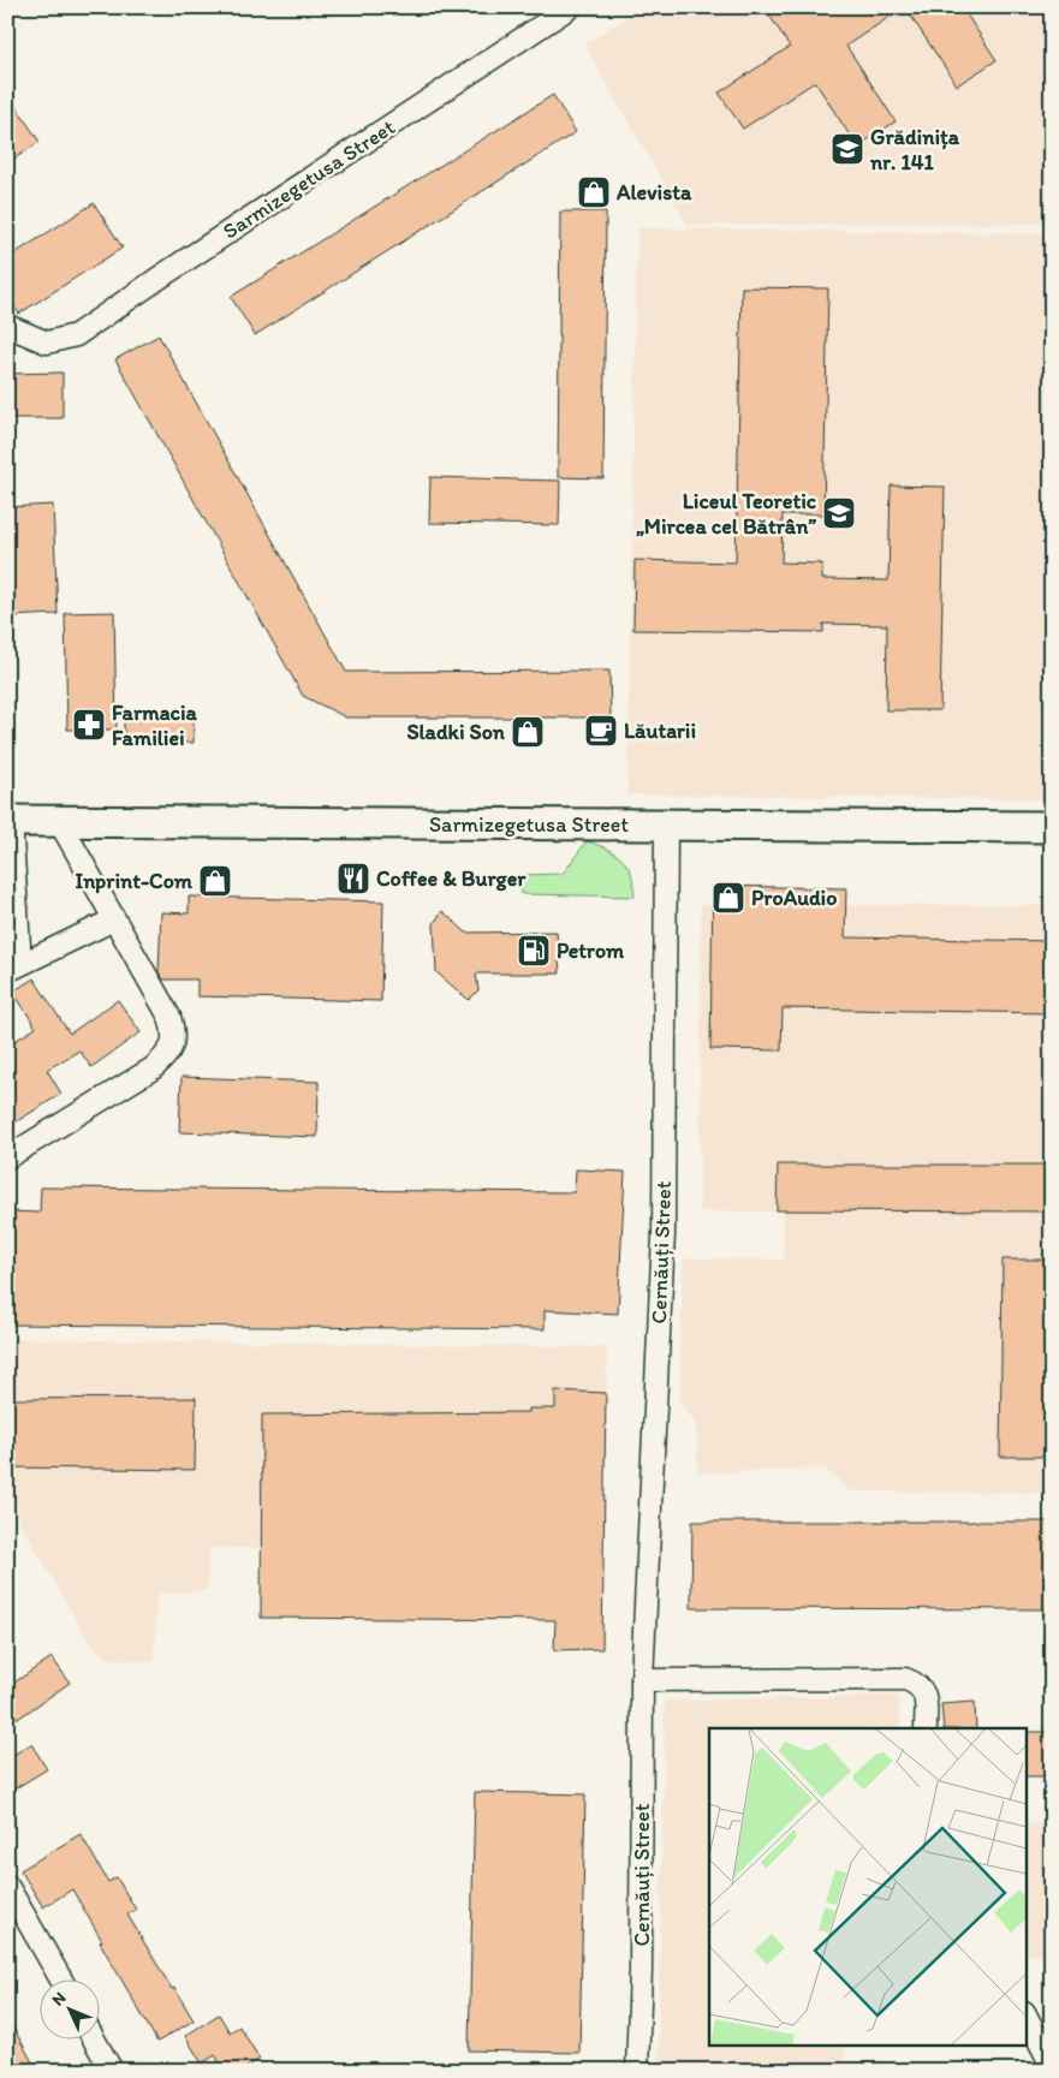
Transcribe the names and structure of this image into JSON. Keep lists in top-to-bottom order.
{
  "streets": {
    "main road": ["Sarmizegetusa Street"],
    "street": ["Cernăuți Street"]
  },
  "crossings": [
    ["Sarmizegetusa Street", "Cernăuți Street"]
  ],
  "places": {
    "school or university": ["Grădinița nr. 141", "Liceul Teoretic „Mircea cel Bătrân”"],
    "shop": [
      "Alevista",
      "Sladki Son",
      "Inprint-Com",
      "ProAudio"
    ],
    "pharmacy": ["Farmacia Familiei"],
    "cafe": ["Lăutarii"],
    "restaurant": ["Coffee & Burger"],
    "fuel station": ["Petrom"]
  },
  "north": "top left"
}
